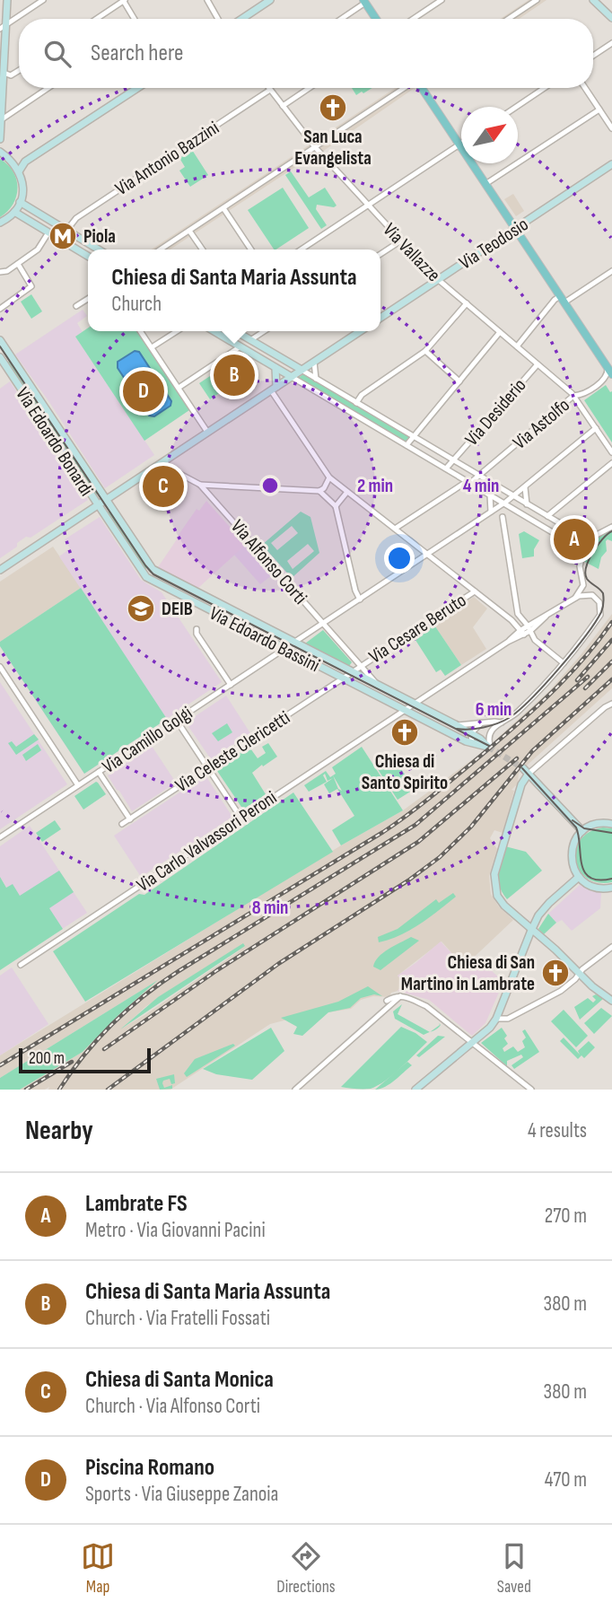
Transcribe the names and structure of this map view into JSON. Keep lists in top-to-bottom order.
{
  "streets": {
    "street": [
      "Via Antonio Bazzini",
      "Via Teodosio",
      "Via Vallazze",
      "Via Desiderio",
      "Via Astolfo",
      "Via Edoardo Bonardi",
      "Via Alfonso Corti",
      "Via Cesare Beruto",
      "Via Edoardo Bassini",
      "Via Camillo Golgi",
      "Via Celeste Clericetti",
      "Via Carlo Valvassori Peroni"
    ]
  },
  "crossings": [
    ["Via Antonio Bazzini", "Via Vallazze"],
    ["Via Teodosio", "Via Vallazze"],
    ["Via Vallazze", "Via Desiderio"],
    ["Via Vallazze", "Via Astolfo"],
    ["Via Edoardo Bonardi", "Via Edoardo Bassini"],
    ["Via Alfonso Corti", "Via Edoardo Bassini"],
    ["Via Cesare Beruto", "Via Edoardo Bassini"],
    ["Via Edoardo Bassini", "Via Camillo Golgi"],
    ["Via Edoardo Bassini", "Via Celeste Clericetti"],
    ["Via Edoardo Bassini", "Via Carlo Valvassori Peroni"]
  ],
  "places": {
    "church": ["San Luca Evangelista", "Chiesa di Santo Spirito", "Chiesa di San Martino in Lambrate"],
    "metro station": ["Piola"],
    "school or university": ["DEIB"]
  },
  "scale_bar": "200 m",
  "north": "top right",
  "page": {
    "search": "Search here",
    "popup": ["Chiesa di Santa Maria Assunta", "Church"],
    "pins": [
      "B",
      "D",
      "C",
      "A"
    ],
    "scale": "200 m",
    "heading": ["Nearby", "4 results"],
    "list": [
      {
        "mark": "A",
        "name": "Lambrate FS",
        "note": "Metro · Via Giovanni Pacini",
        "value": "270 m"
      },
      {
        "mark": "B",
        "name": "Chiesa di Santa Maria Assunta",
        "note": "Church · Via Fratelli Fossati",
        "value": "380 m"
      },
      {
        "mark": "C",
        "name": "Chiesa di Santa Monica",
        "note": "Church · Via Alfonso Corti",
        "value": "380 m"
      },
      {
        "mark": "D",
        "name": "Piscina Romano",
        "note": "Sports · Via Giuseppe Zanoia",
        "value": "470 m"
      }
    ],
    "nav": ["Map", "Directions", "Saved"]
  },
  "rings": [
    "2 min",
    "4 min",
    "6 min",
    "8 min"
  ]
}
